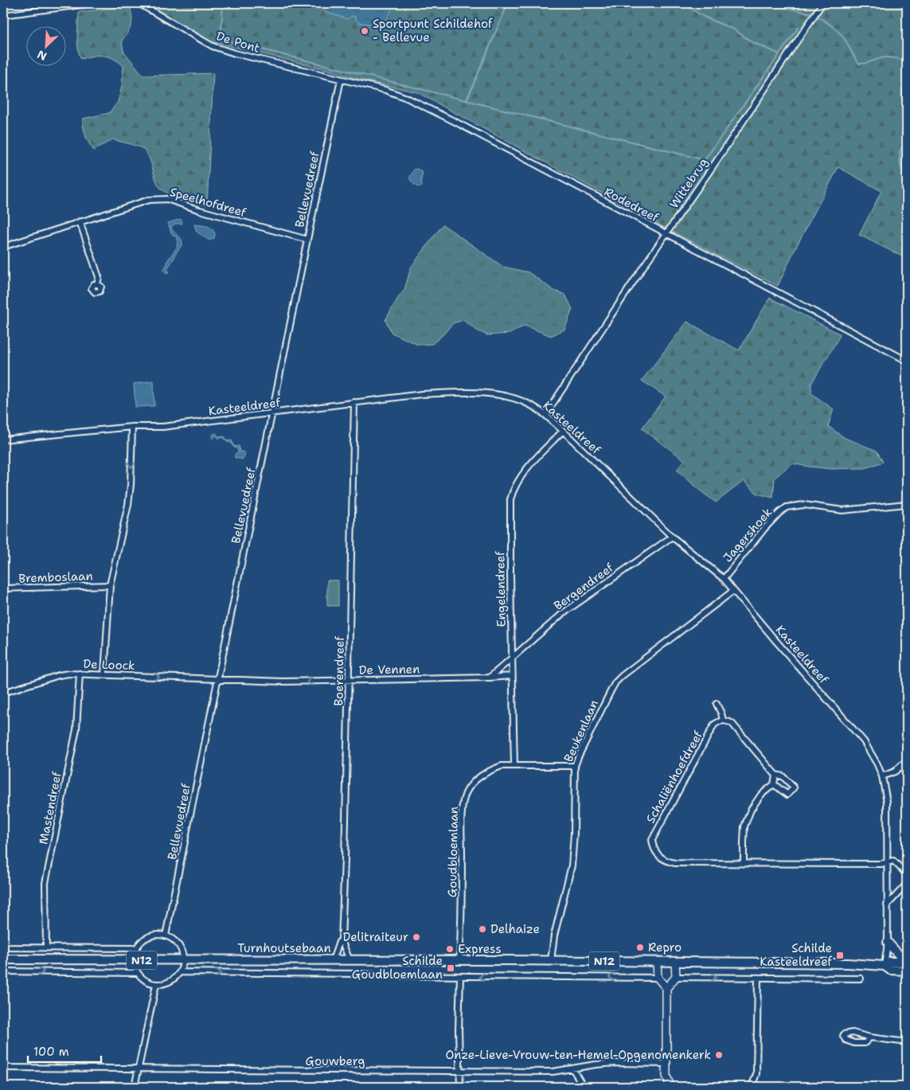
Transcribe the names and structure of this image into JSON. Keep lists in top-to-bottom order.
{
  "streets": {
    "main road": ["Turnhoutsebaan", "N12"],
    "street": [
      "De Pont",
      "Wittebrug",
      "Bellevuedreef",
      "Speelhofdreef",
      "Rodedreef",
      "Kasteeldreef",
      "Jagershoek",
      "Bremboslaan",
      "Bergendreef",
      "Engelendreef",
      "De Loock",
      "De Vennen",
      "Boerendreef",
      "Beukenlaan",
      "Schaliënhoefdreef",
      "Mastendreef",
      "Goudbloemlaan",
      "Gouwberg"
    ]
  },
  "crossings": [
    ["De Pont", "Bellevuedreef"],
    ["De Pont", "Rodedreef"],
    ["Wittebrug", "Rodedreef"],
    ["Wittebrug", "Kasteeldreef"],
    ["Bellevuedreef", "Speelhofdreef"],
    ["Bellevuedreef", "Rodedreef"],
    ["Bellevuedreef", "Kasteeldreef"],
    ["Bellevuedreef", "De Loock"],
    ["Bellevuedreef", "De Vennen"],
    ["Kasteeldreef", "Jagershoek"],
    ["Kasteeldreef", "Bergendreef"],
    ["Kasteeldreef", "Engelendreef"],
    ["Kasteeldreef", "Boerendreef"],
    ["Kasteeldreef", "Beukenlaan"],
    ["Kasteeldreef", "Schaliënhoefdreef"],
    ["Kasteeldreef", "Turnhoutsebaan"],
    ["Kasteeldreef", "N12"],
    ["Bergendreef", "Engelendreef"],
    ["Engelendreef", "De Vennen"],
    ["Engelendreef", "Goudbloemlaan"],
    ["De Loock", "De Vennen"],
    ["De Loock", "Mastendreef"],
    ["De Vennen", "Boerendreef"],
    ["Boerendreef", "Turnhoutsebaan"],
    ["Beukenlaan", "Goudbloemlaan"],
    ["Beukenlaan", "Turnhoutsebaan"],
    ["Goudbloemlaan", "Turnhoutsebaan"],
    ["Turnhoutsebaan", "N12"]
  ],
  "one_way": ["De Loock", "De Vennen"],
  "places": {
    "other": [
      "Sportpunt Schildehof - Bellevue",
      "Delhaize",
      "Delitraiteur",
      "Repro",
      "Express",
      "Onze-Lieve-Vrouw-ten-Hemel-Opgenomenkerk"
    ],
    "transit": ["Schilde Kasteeldreef", "Schilde Goudbloemlaan"]
  },
  "scale_bar": "100 m",
  "north": "bottom left"
}
